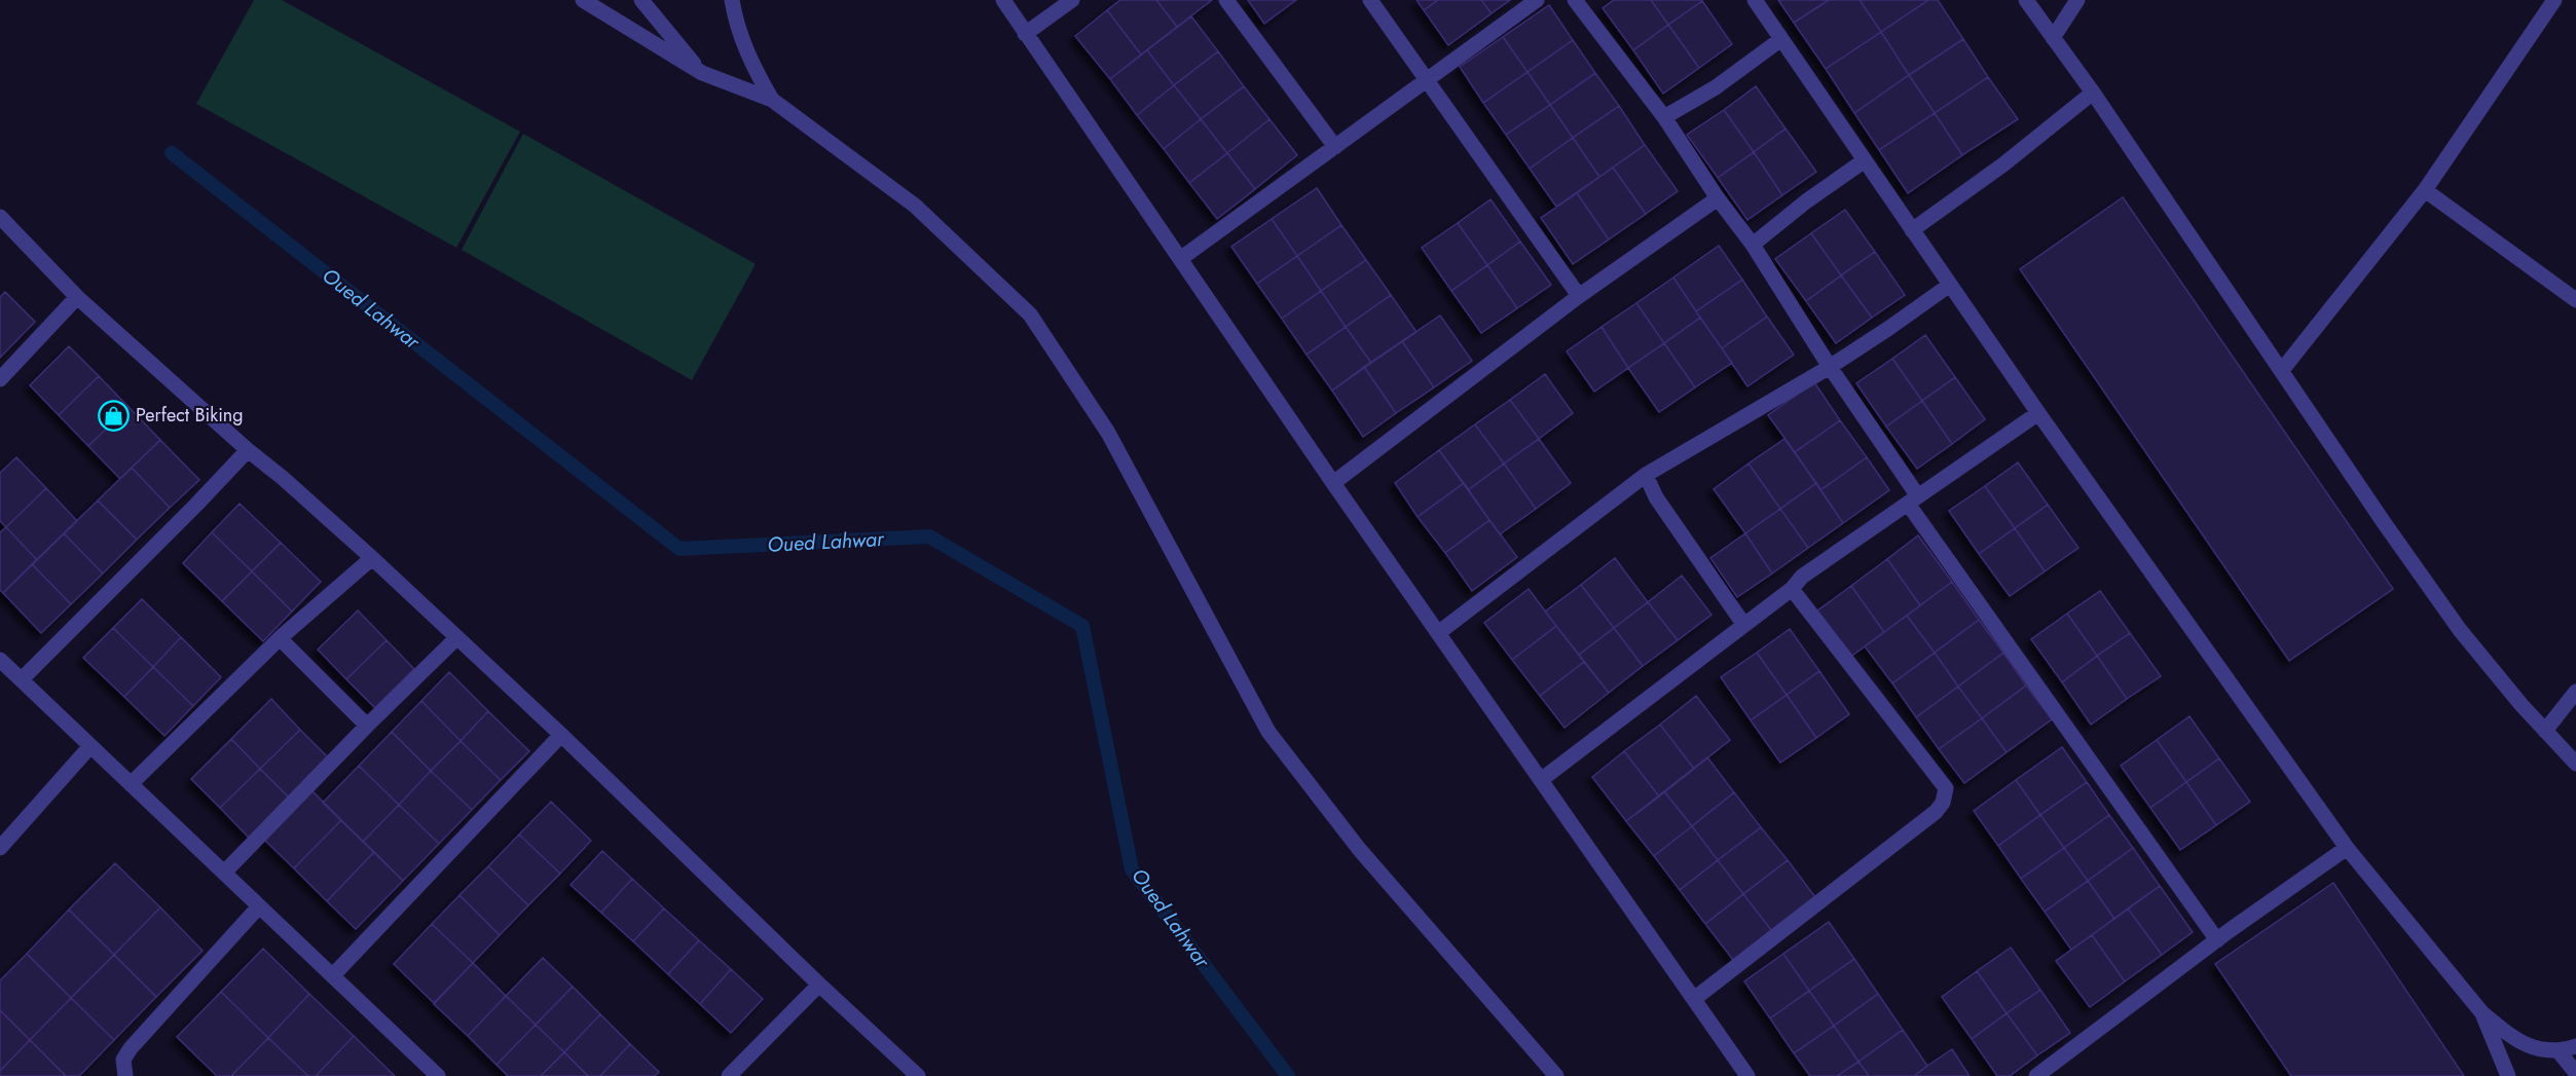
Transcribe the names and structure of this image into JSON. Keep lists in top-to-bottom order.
{
  "water": ["Oued Lahwar"],
  "places": {
    "shop": ["Perfect Biking"]
  }
}
